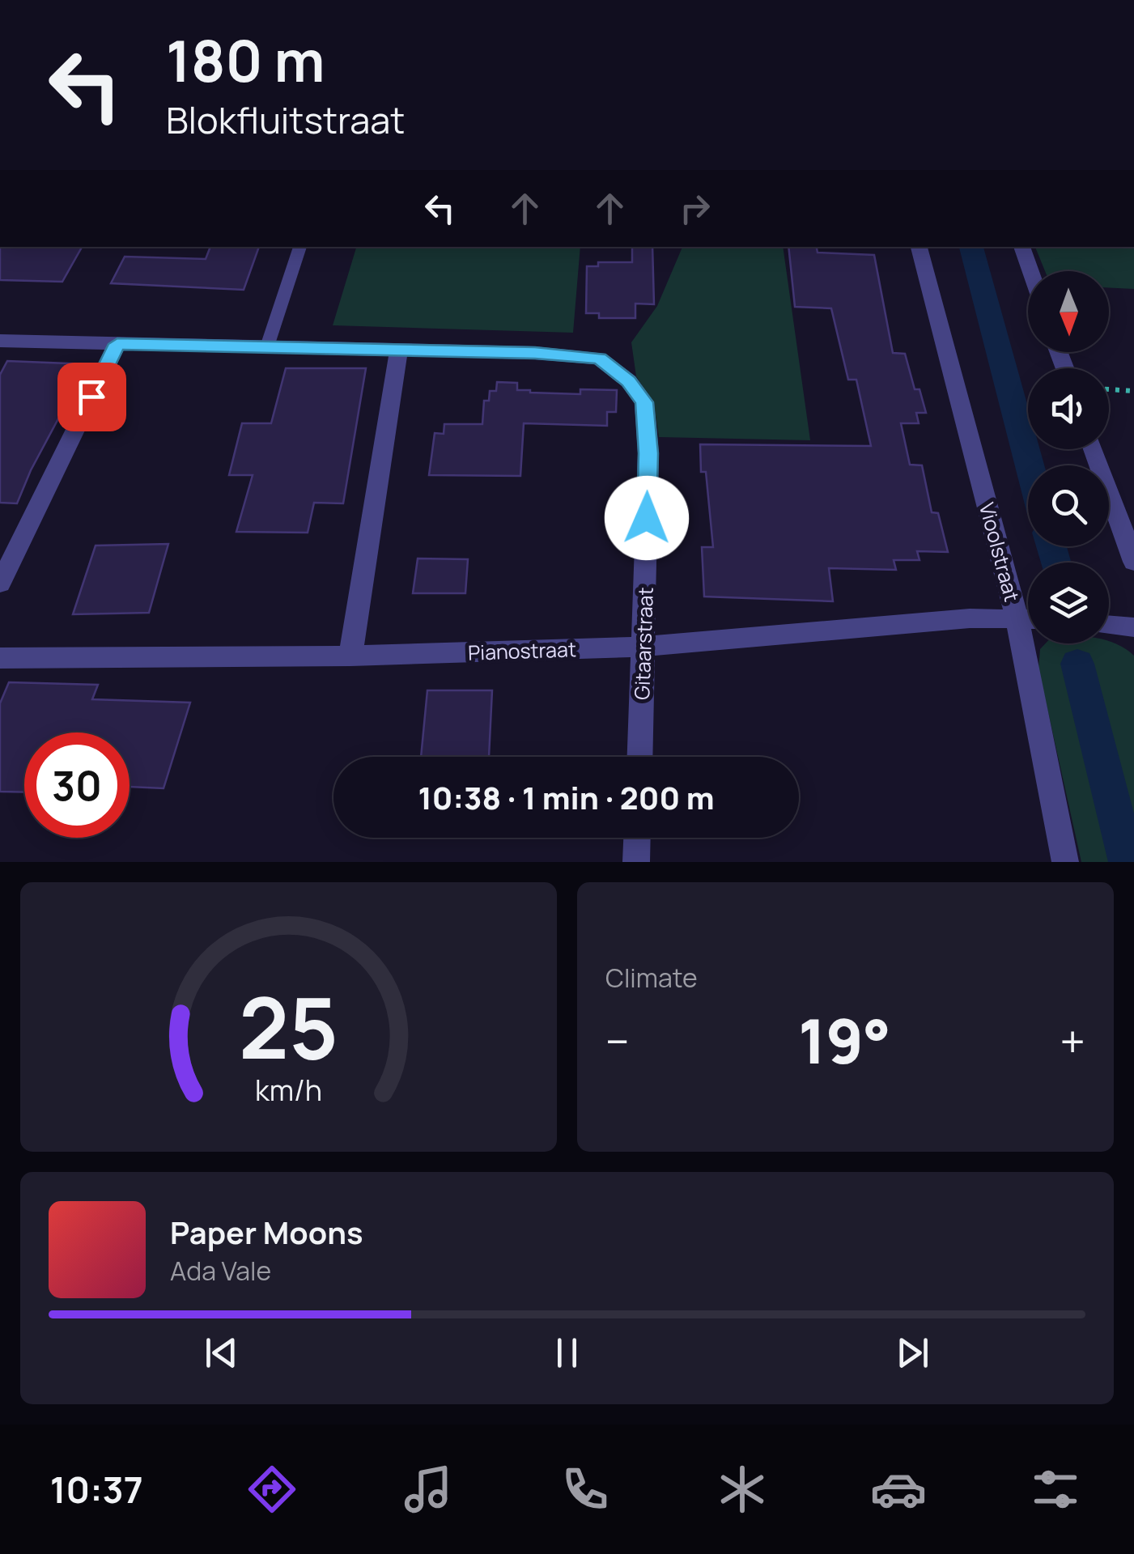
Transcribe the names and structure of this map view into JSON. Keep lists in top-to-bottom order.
{
  "streets": {
    "street": ["Vioolstraat", "Gitaarstraat", "Pianostraat"]
  },
  "crossings": [
    ["Vioolstraat", "Pianostraat"],
    ["Gitaarstraat", "Pianostraat"]
  ],
  "north": "bottom",
  "page": {
    "turn": ["180 m", "Blokfluitstraat"],
    "limit": "30",
    "trip": "10:38 · 1 min · 200 m",
    "tile": "Climate",
    "heat": ["−", "19°", "+"],
    "song": ["Paper Moons", "Ada Vale"],
    "tabs": "10:37",
    "gauge": ["25", "km/h"]
  }
}
